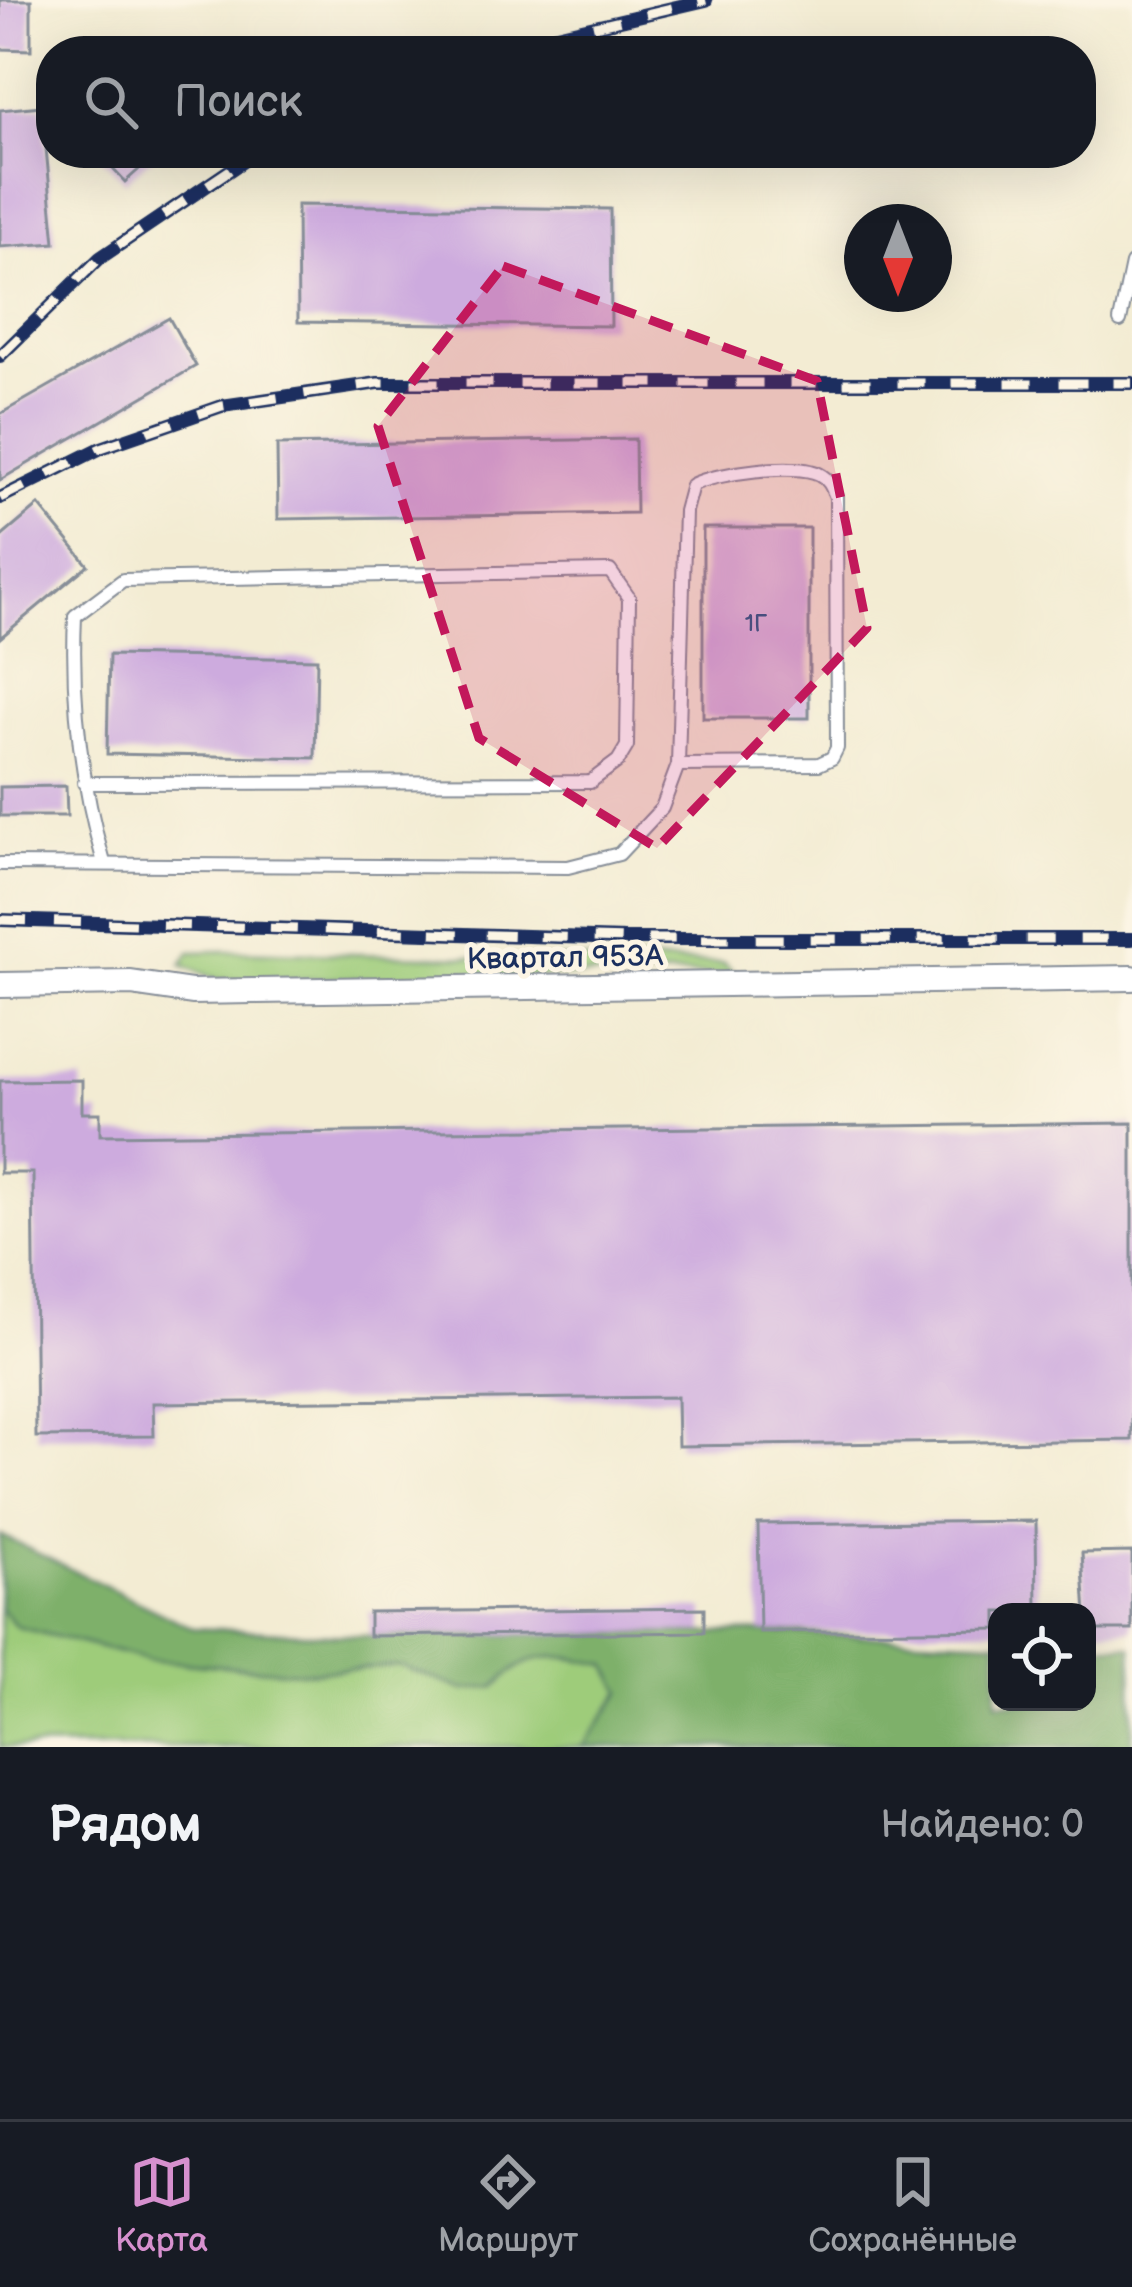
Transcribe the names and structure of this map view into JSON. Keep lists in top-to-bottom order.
{
  "streets": {
    "street": ["Квартал 953А"]
  },
  "house_numbers": ["1Г"],
  "north": "bottom",
  "page": {
    "search": "Поиск",
    "heading": ["Рядом", "Найдено: 0"],
    "nav": ["Карта", "Маршрут", "Сохранённые"]
  }
}
